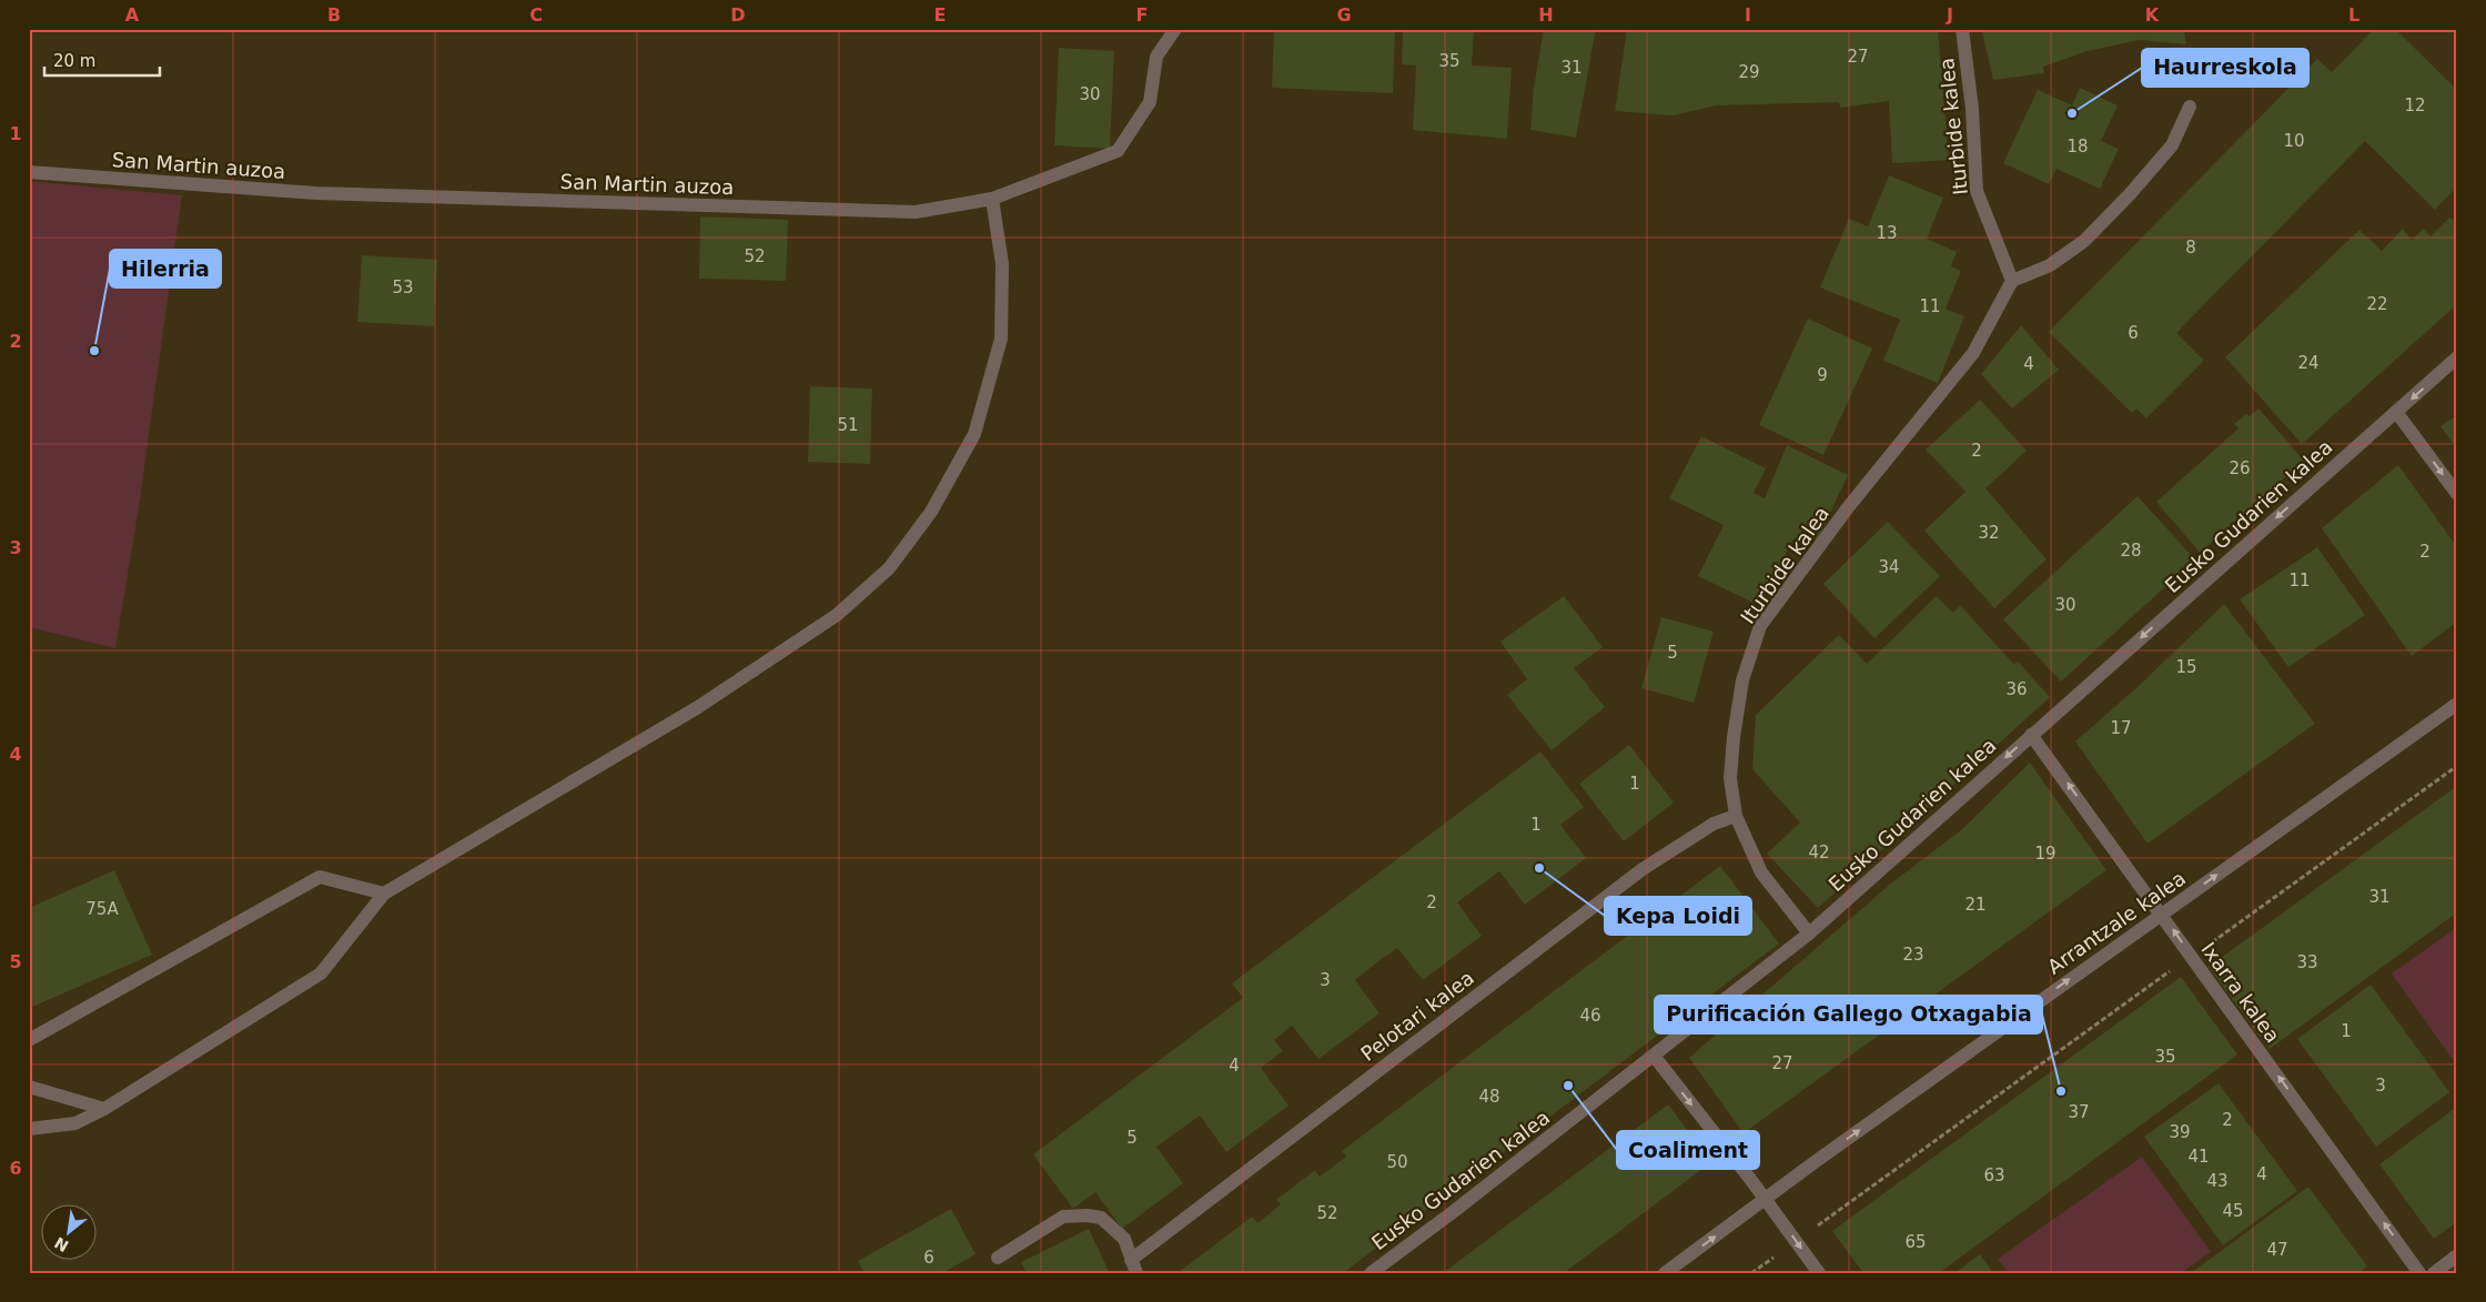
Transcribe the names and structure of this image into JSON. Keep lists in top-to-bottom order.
{
  "streets": {
    "street": [
      "Iturbide kalea",
      "San Martin auzoa",
      "Eusko Gudarien kalea",
      "Arrantzale kalea",
      "Ixarra kalea",
      "Pelotari kalea"
    ]
  },
  "crossings": [
    ["Iturbide kalea", "Eusko Gudarien kalea"],
    ["Iturbide kalea", "Pelotari kalea"],
    ["Eusko Gudarien kalea", "Ixarra kalea"],
    ["Arrantzale kalea", "Ixarra kalea"]
  ],
  "one_way": ["Eusko Gudarien kalea", "Arrantzale kalea", "Ixarra kalea"],
  "places": [
    "Haurreskola",
    "Hilerria",
    "Kepa Loidi",
    "Coaliment",
    "Purificación Gallego Otxagabia"
  ],
  "house_numbers": [
    "27",
    "35",
    "31",
    "29",
    "30",
    "12",
    "10",
    "18",
    "13",
    "8",
    "52",
    "53",
    "22",
    "11",
    "6",
    "24",
    "4",
    "9",
    "51",
    "2",
    "26",
    "32",
    "28",
    "2",
    "34",
    "11",
    "30",
    "5",
    "15",
    "36",
    "17",
    "1",
    "1",
    "42",
    "19",
    "31",
    "2",
    "21",
    "75A",
    "23",
    "33",
    "3",
    "46",
    "1",
    "35",
    "27",
    "4",
    "3",
    "48",
    "37",
    "2",
    "39",
    "5",
    "41",
    "50",
    "4",
    "63",
    "43",
    "45",
    "52",
    "65",
    "47",
    "6"
  ],
  "scale_bar": "20 m",
  "north": "bottom left",
  "grid": {
    "columns": [
      "A",
      "B",
      "C",
      "D",
      "E",
      "F",
      "G",
      "H",
      "I",
      "J",
      "K",
      "L"
    ],
    "rows": [
      "1",
      "2",
      "3",
      "4",
      "5",
      "6"
    ]
  }
}
